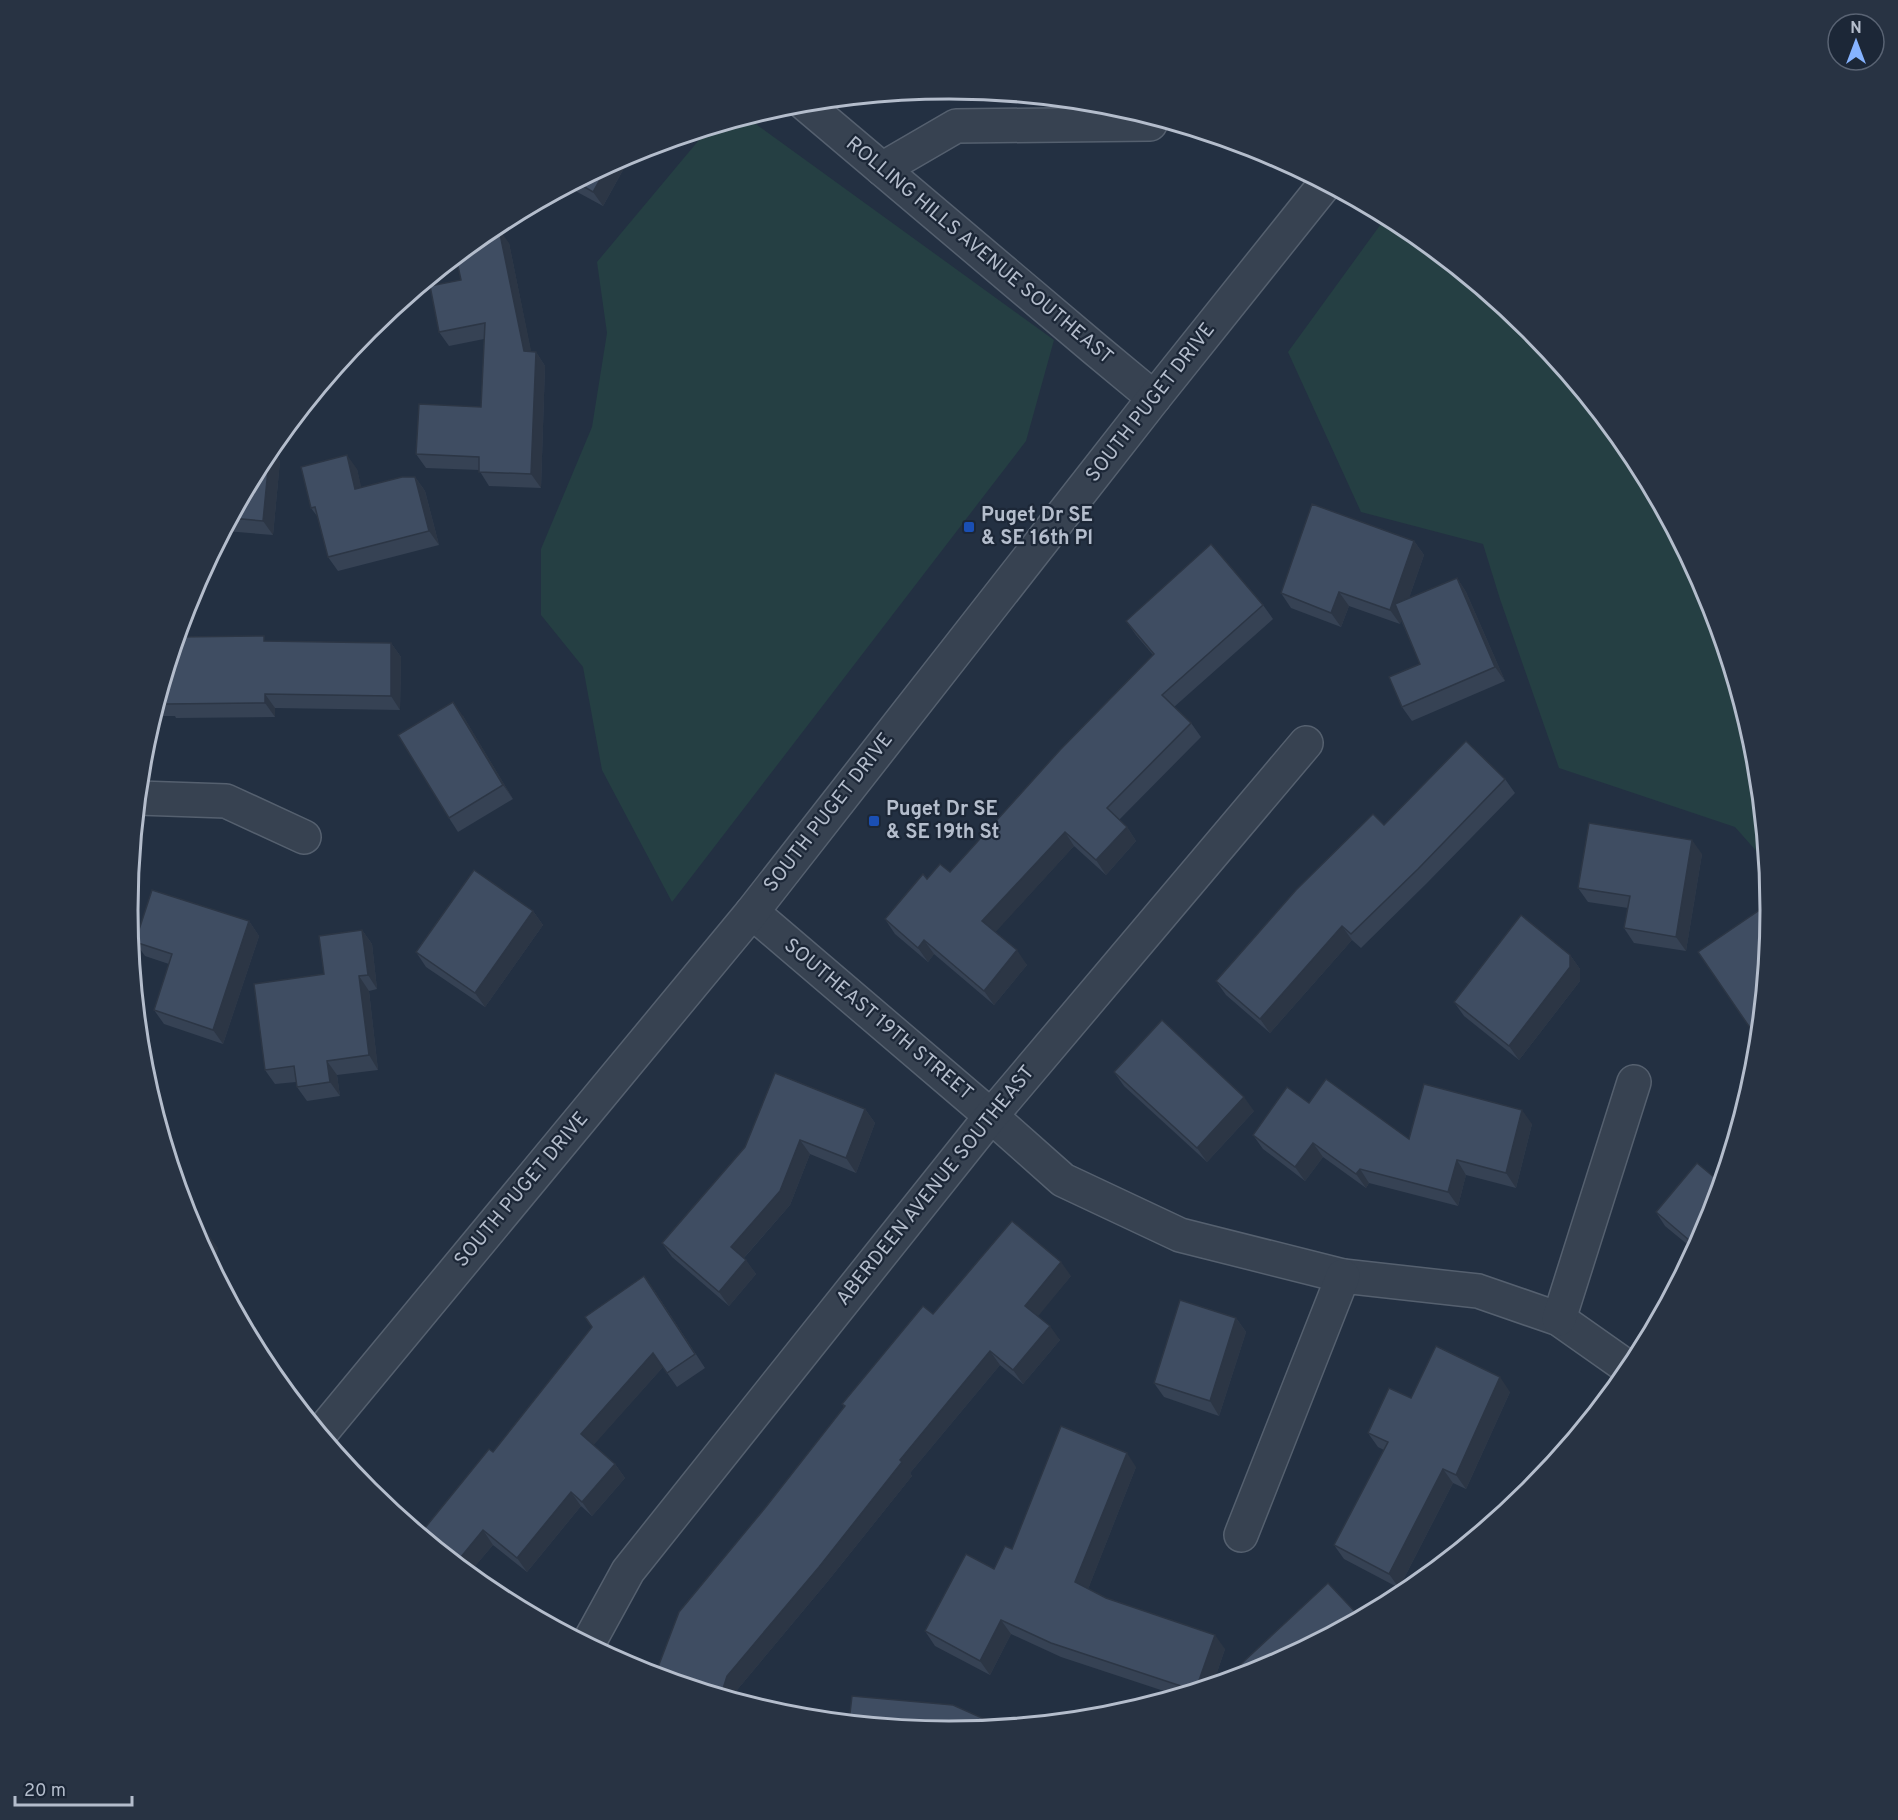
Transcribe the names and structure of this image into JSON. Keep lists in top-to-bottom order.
{
  "streets": {
    "street": [
      "ROLLING HILLS AVENUE SOUTHEAST",
      "SOUTH PUGET DRIVE",
      "SOUTHEAST 19TH STREET",
      "ABERDEEN AVENUE SOUTHEAST"
    ]
  },
  "crossings": [
    ["ROLLING HILLS AVENUE SOUTHEAST", "SOUTH PUGET DRIVE"],
    ["SOUTH PUGET DRIVE", "SOUTHEAST 19TH STREET"],
    ["SOUTHEAST 19TH STREET", "ABERDEEN AVENUE SOUTHEAST"]
  ],
  "places": {
    "transit": ["Puget Dr SE & SE 16th Pl", "Puget Dr SE & SE 19th St"]
  },
  "scale_bar": "20 m",
  "north": "top"
}
